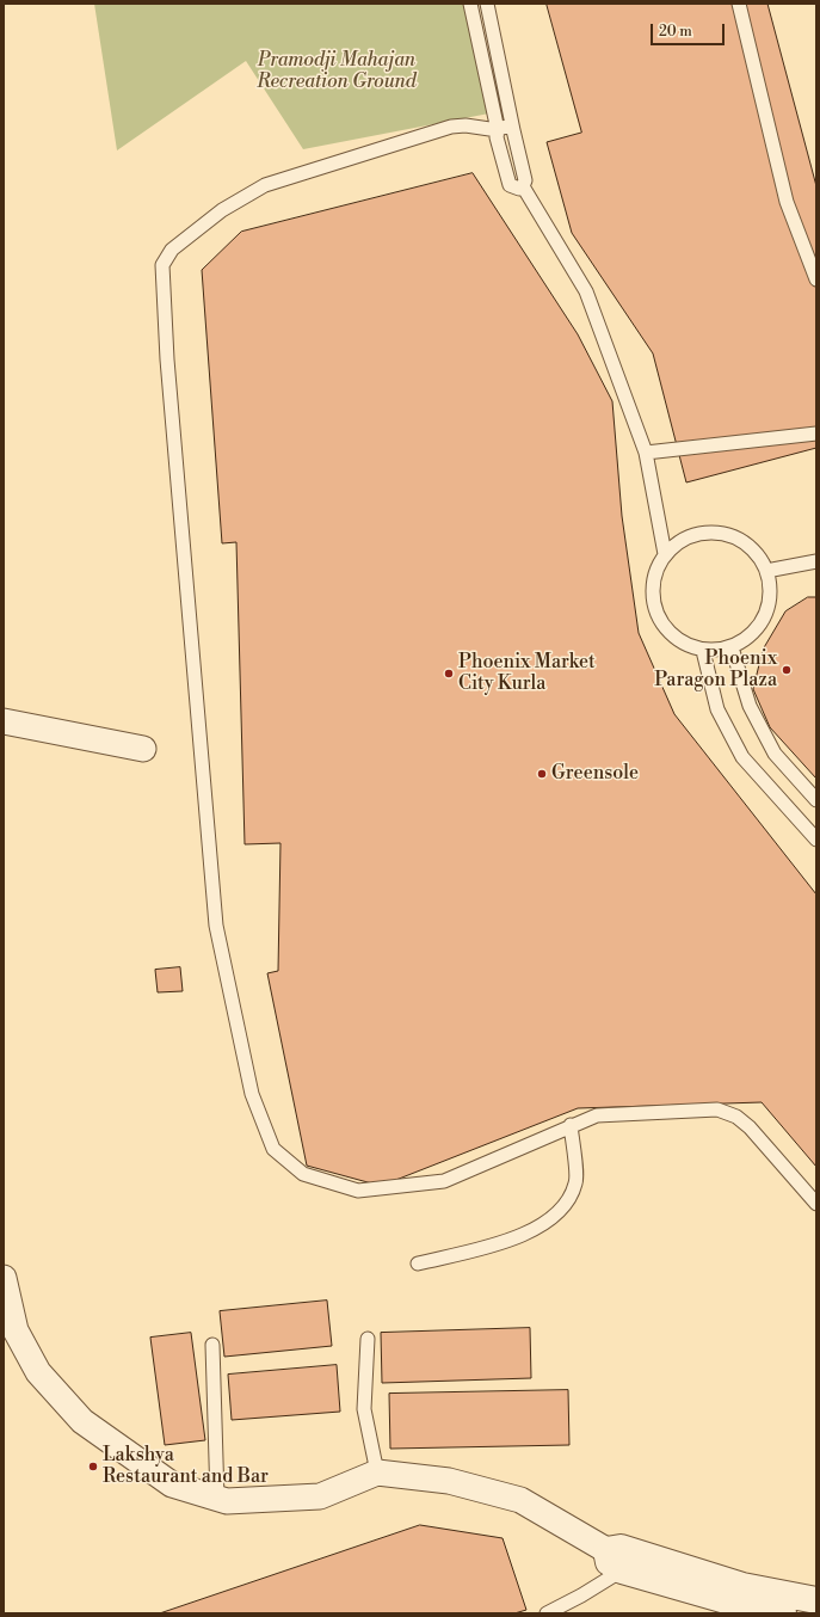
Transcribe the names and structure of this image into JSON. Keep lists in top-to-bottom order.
{
  "parks": ["Pramodji Mahajan Recreation Ground"],
  "places": [
    "Phoenix Paragon Plaza",
    "Phoenix Market City Kurla",
    "Greensole",
    "Lakshya Restaurant and Bar"
  ],
  "scale_bar": "20 m"
}
